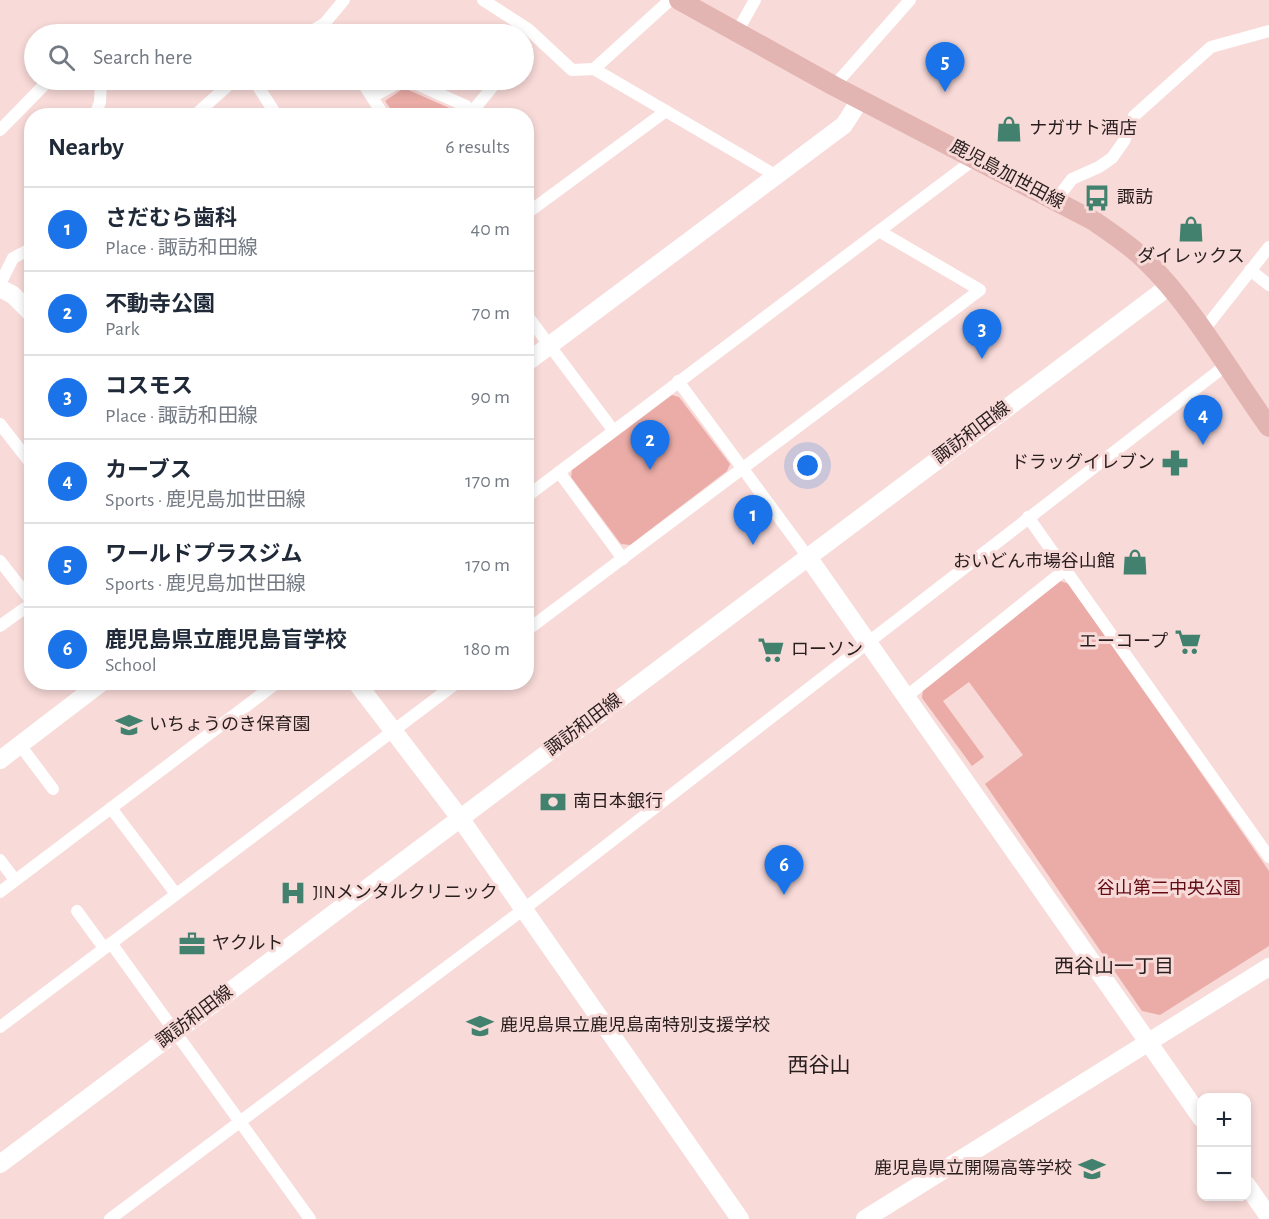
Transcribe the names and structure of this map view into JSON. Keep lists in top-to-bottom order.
{
  "streets": {
    "main road": ["鹿児島加世田線"],
    "street": ["諏訪和田線"]
  },
  "crossings": [
    ["鹿児島加世田線", "諏訪和田線"]
  ],
  "districts": ["西谷山一丁目", "西谷山"],
  "parks": ["谷山第二中央公園"],
  "places": {
    "shop": ["ナガサト酒店", "ダイレックス", "おいどん市場谷山館"],
    "bus stop": ["諏訪"],
    "pharmacy": ["ドラッグイレブン"],
    "supermarket": ["エーコープ", "ローソン"],
    "school or university": ["いちょうのき保育園", "鹿児島県立鹿児島南特別支援学校", "鹿児島県立開陽高等学校"],
    "bank": ["南日本銀行"],
    "hospital": ["JINメンタルクリニック"],
    "office": ["ヤクルト"]
  },
  "page": {
    "search": "Search here",
    "pins": [
      "5",
      "3",
      "4",
      "2",
      "1",
      "6"
    ],
    "heading": ["Nearby", "6 results"],
    "list": [
      {
        "mark": "1",
        "name": "さだむら歯科",
        "note": "Place · 諏訪和田線",
        "value": "40 m"
      },
      {
        "mark": "2",
        "name": "不動寺公園",
        "note": "Park",
        "value": "70 m"
      },
      {
        "mark": "3",
        "name": "コスモス",
        "note": "Place · 諏訪和田線",
        "value": "90 m"
      },
      {
        "mark": "4",
        "name": "カーブス",
        "note": "Sports · 鹿児島加世田線",
        "value": "170 m"
      },
      {
        "mark": "5",
        "name": "ワールドプラスジム",
        "note": "Sports · 鹿児島加世田線",
        "value": "170 m"
      },
      {
        "mark": "6",
        "name": "鹿児島県立鹿児島盲学校",
        "note": "School",
        "value": "180 m"
      }
    ],
    "map_buttons": ["+", "−"]
  }
}
